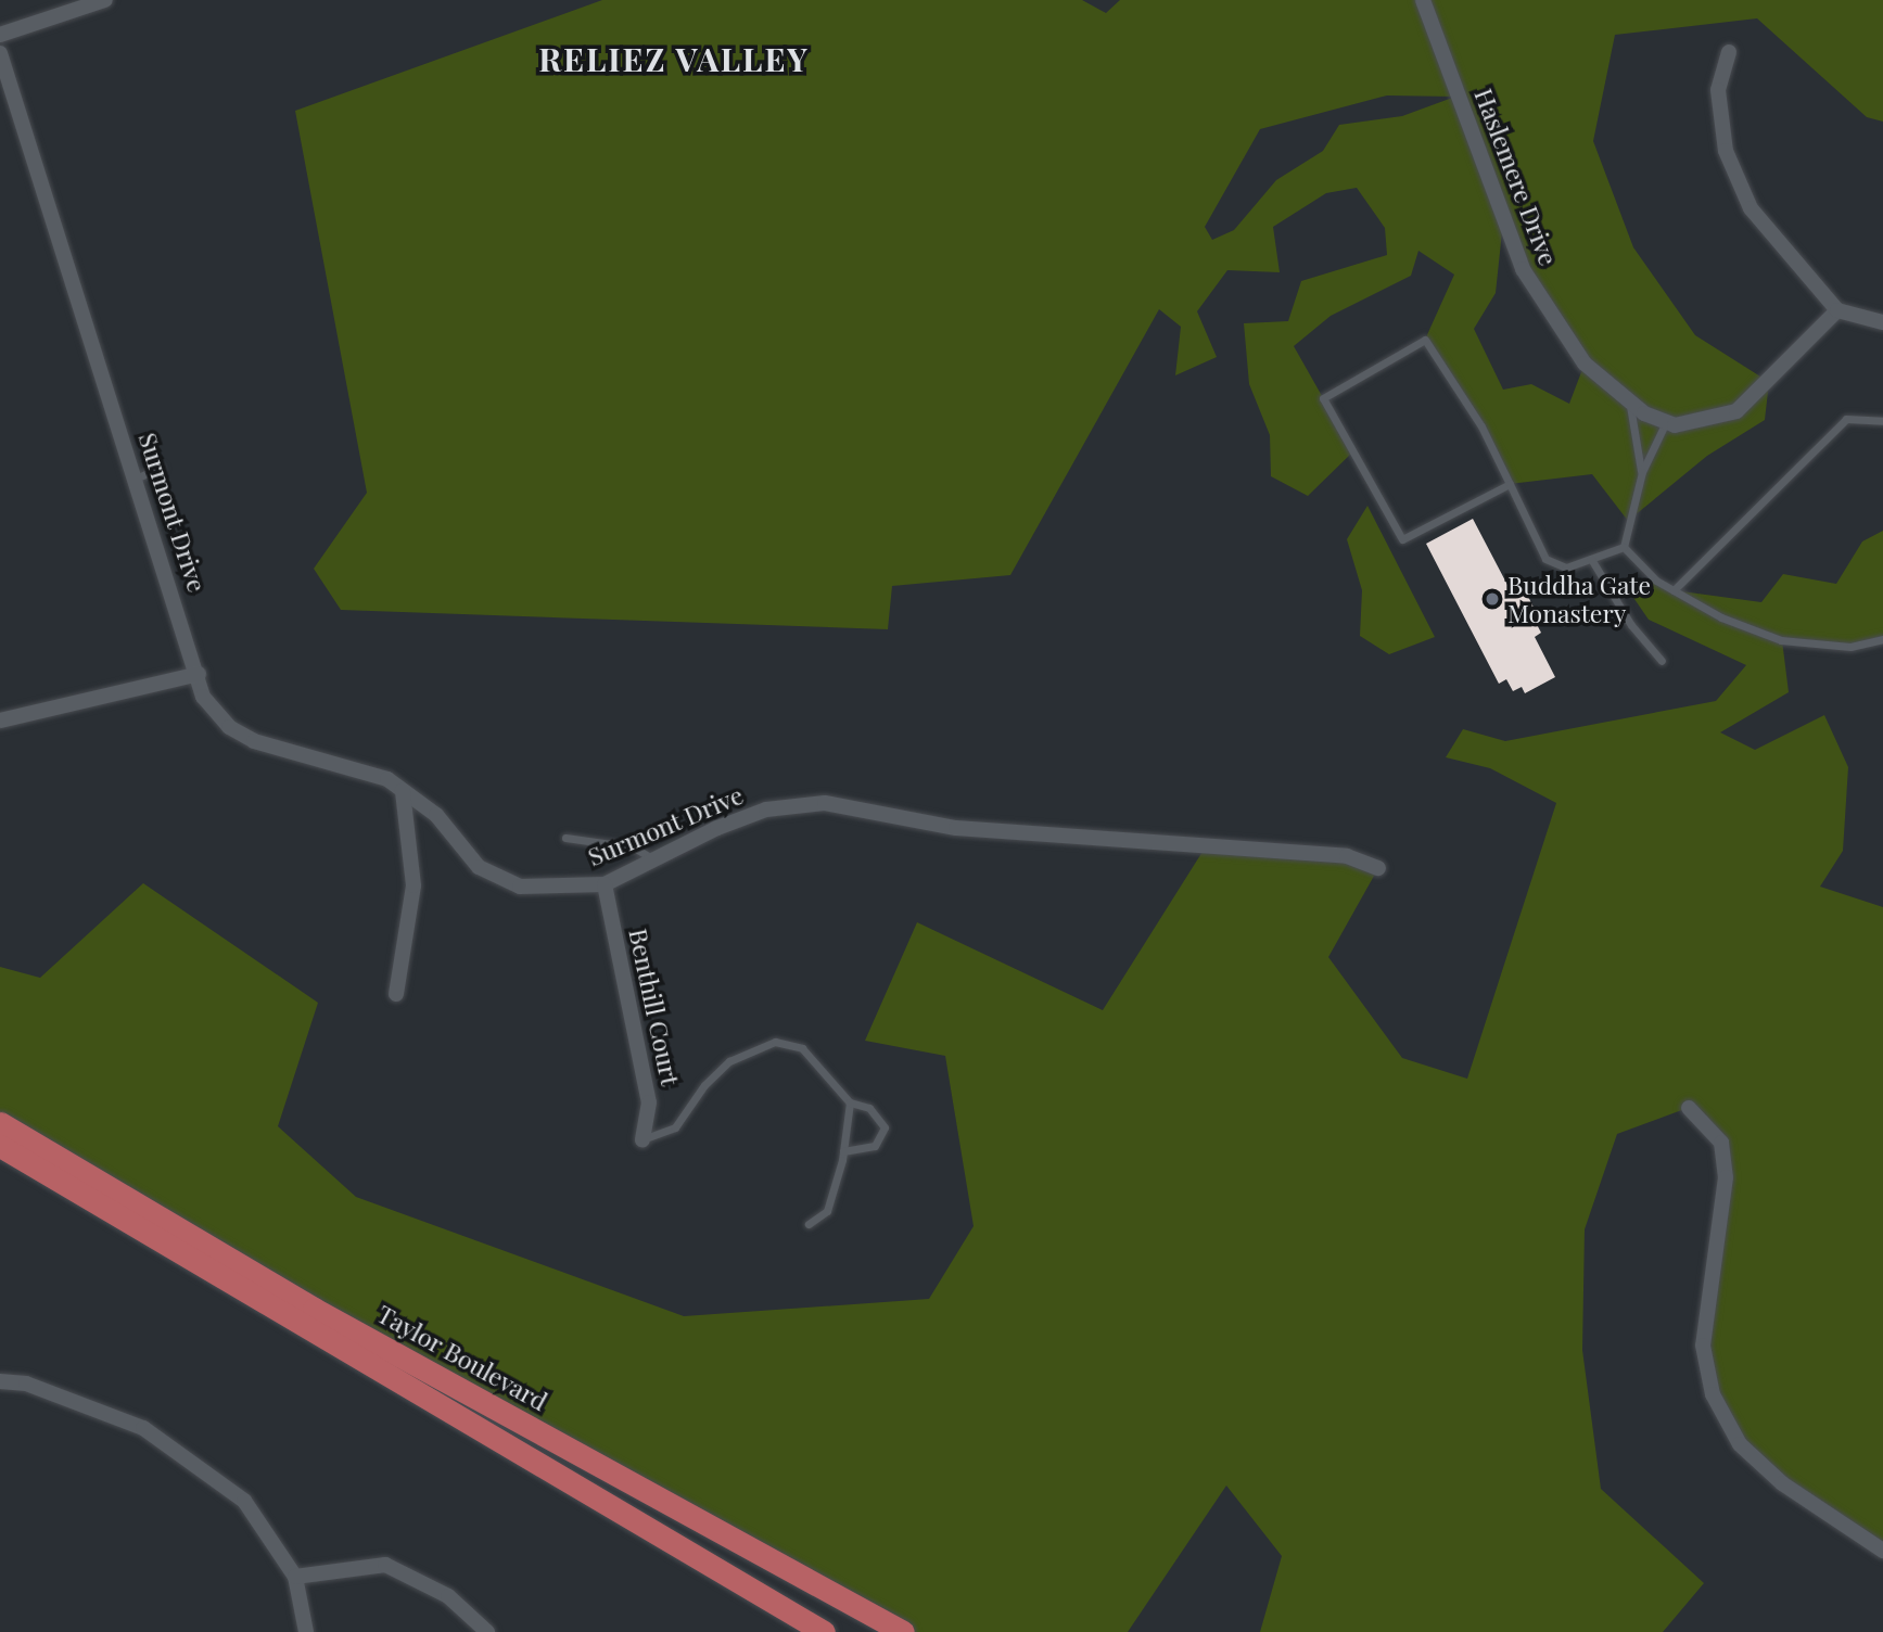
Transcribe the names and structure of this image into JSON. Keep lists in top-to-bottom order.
{
  "streets": {
    "main road": ["Taylor Boulevard"],
    "street": ["Haslemere Drive", "Surmont Drive", "Benthill Court"]
  },
  "crossings": [
    ["Surmont Drive", "Benthill Court"]
  ],
  "districts": ["RELIEZ VALLEY"],
  "places": ["Buddha Gate Monastery"]
}
